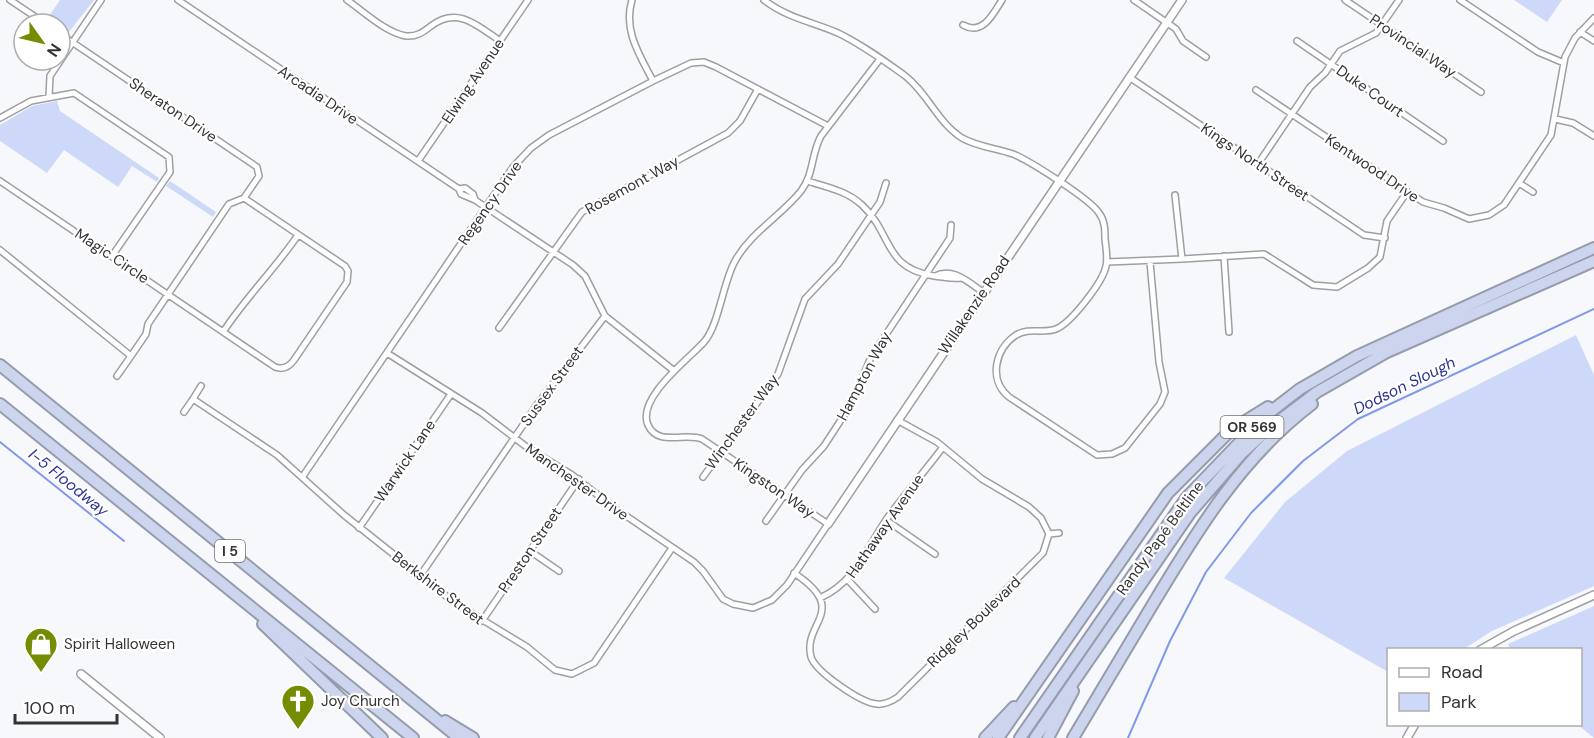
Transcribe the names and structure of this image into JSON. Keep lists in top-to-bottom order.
{
  "streets": {
    "highway": ["OR 569", "Randy Papé Beltline", "I 5"],
    "street": [
      "Provincial Way",
      "Elwing Avenue",
      "Duke Court",
      "Arcadia Drive",
      "Sheraton Drive",
      "Kings North Street",
      "Kentwood Drive",
      "Rosemont Way",
      "Regency Drive",
      "Magic Circle",
      "Willakenzie Road",
      "Hampton Way",
      "Sussex Street",
      "Winchester Way",
      "Warwick Lane",
      "Manchester Drive",
      "Kingston Way",
      "Hathaway Avenue",
      "Preston Street",
      "Berkshire Street",
      "Ridgley Boulevard"
    ]
  },
  "crossings": [
    ["Elwing Avenue", "Arcadia Drive"],
    ["Arcadia Drive", "Rosemont Way"],
    ["Arcadia Drive", "Regency Drive"],
    ["Arcadia Drive", "Sussex Street"],
    ["Kings North Street", "Willakenzie Road"],
    ["Rosemont Way", "Regency Drive"],
    ["Regency Drive", "Manchester Drive"],
    ["Regency Drive", "Berkshire Street"],
    ["Willakenzie Road", "Manchester Drive"],
    ["Willakenzie Road", "Kingston Way"],
    ["Hampton Way", "Kingston Way"],
    ["Sussex Street", "Manchester Drive"],
    ["Sussex Street", "Berkshire Street"],
    ["Winchester Way", "Kingston Way"],
    ["Warwick Lane", "Manchester Drive"],
    ["Warwick Lane", "Berkshire Street"],
    ["Manchester Drive", "Preston Street"],
    ["Manchester Drive", "Berkshire Street"],
    ["Hathaway Avenue", "Ridgley Boulevard"],
    ["Preston Street", "Berkshire Street"]
  ],
  "water": ["Dodson Slough", "I-5 Floodway"],
  "places": {
    "shop": ["Spirit Halloween"],
    "church": ["Joy Church"]
  },
  "legend": ["Road", "Park"],
  "scale_bar": "100 m",
  "north": "bottom right"
}
